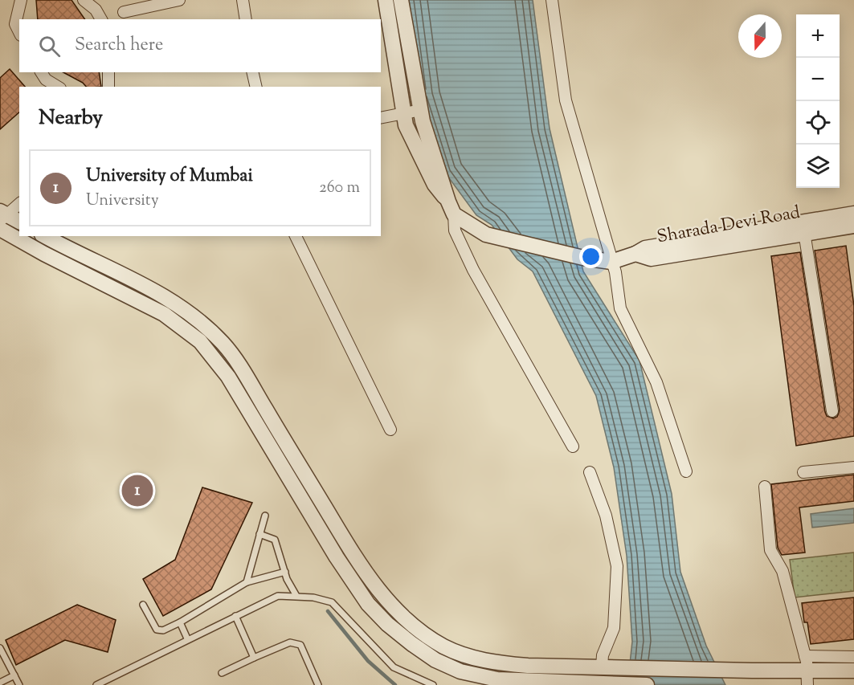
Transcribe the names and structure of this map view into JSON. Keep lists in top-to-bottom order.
{
  "streets": {
    "street": ["Sharada Devi Road"]
  },
  "north": "bottom",
  "page": {
    "map_buttons": ["+", "−"],
    "search": "Search here",
    "heading": "Nearby",
    "list": [
      {
        "mark": "1",
        "name": "University of Mumbai",
        "note": "University",
        "value": "260 m"
      }
    ],
    "pins": "1"
  }
}
